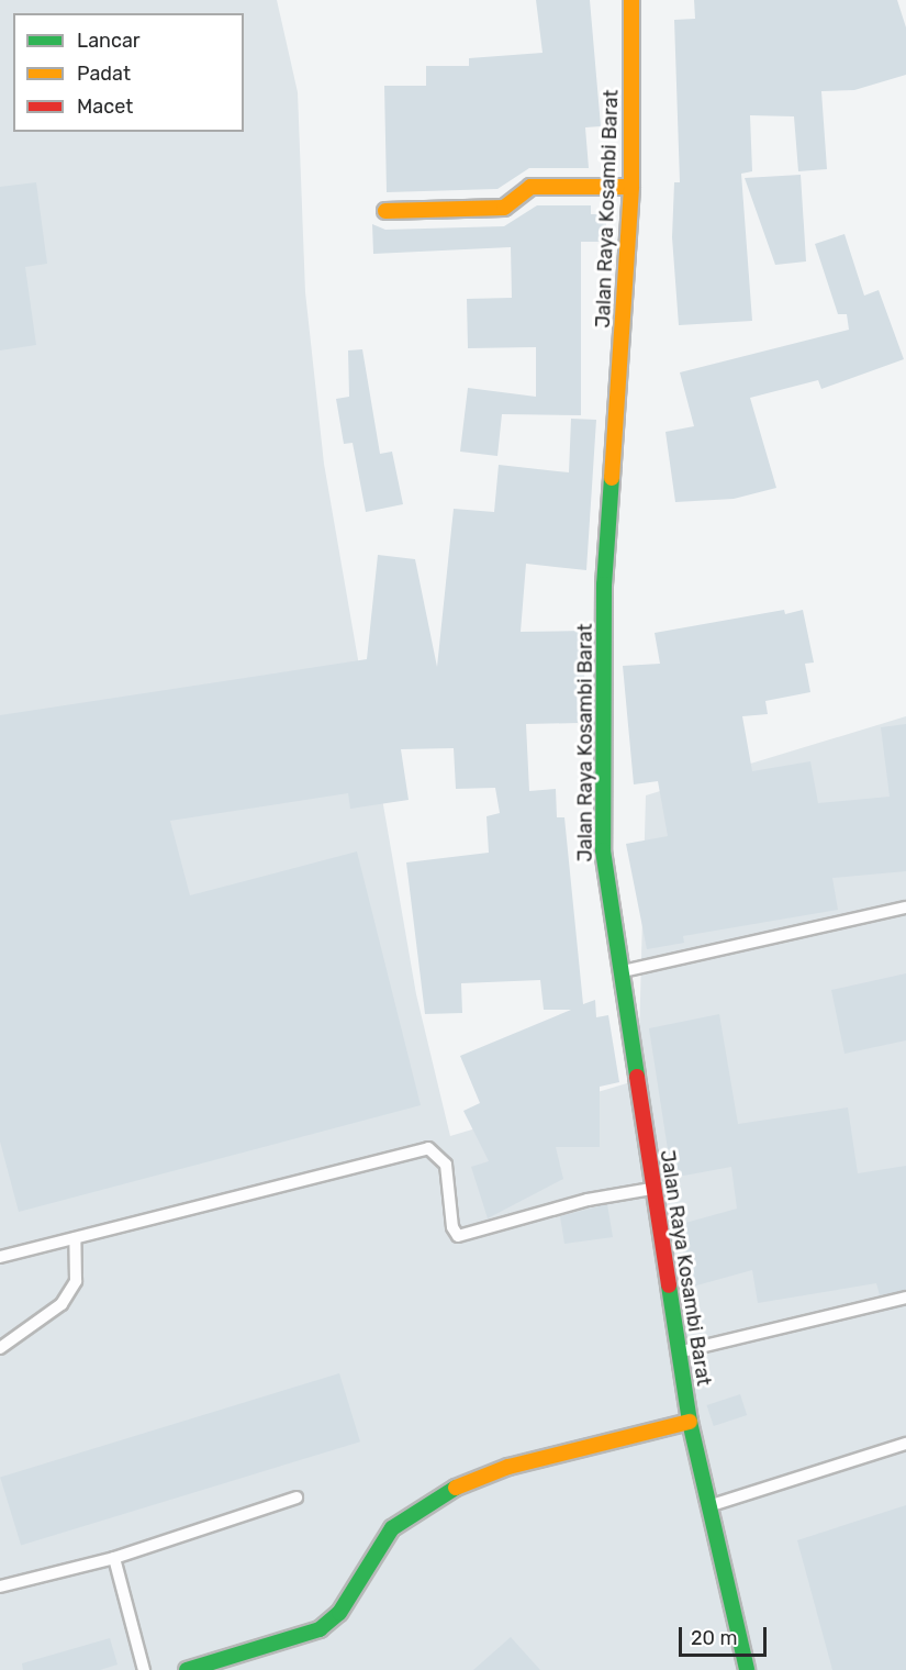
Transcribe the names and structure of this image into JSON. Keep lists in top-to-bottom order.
{
  "streets": {
    "main road": ["Jalan Raya Kosambi Barat"]
  },
  "legend": ["Lancar", "Padat", "Macet"],
  "scale_bar": "20 m"
}
